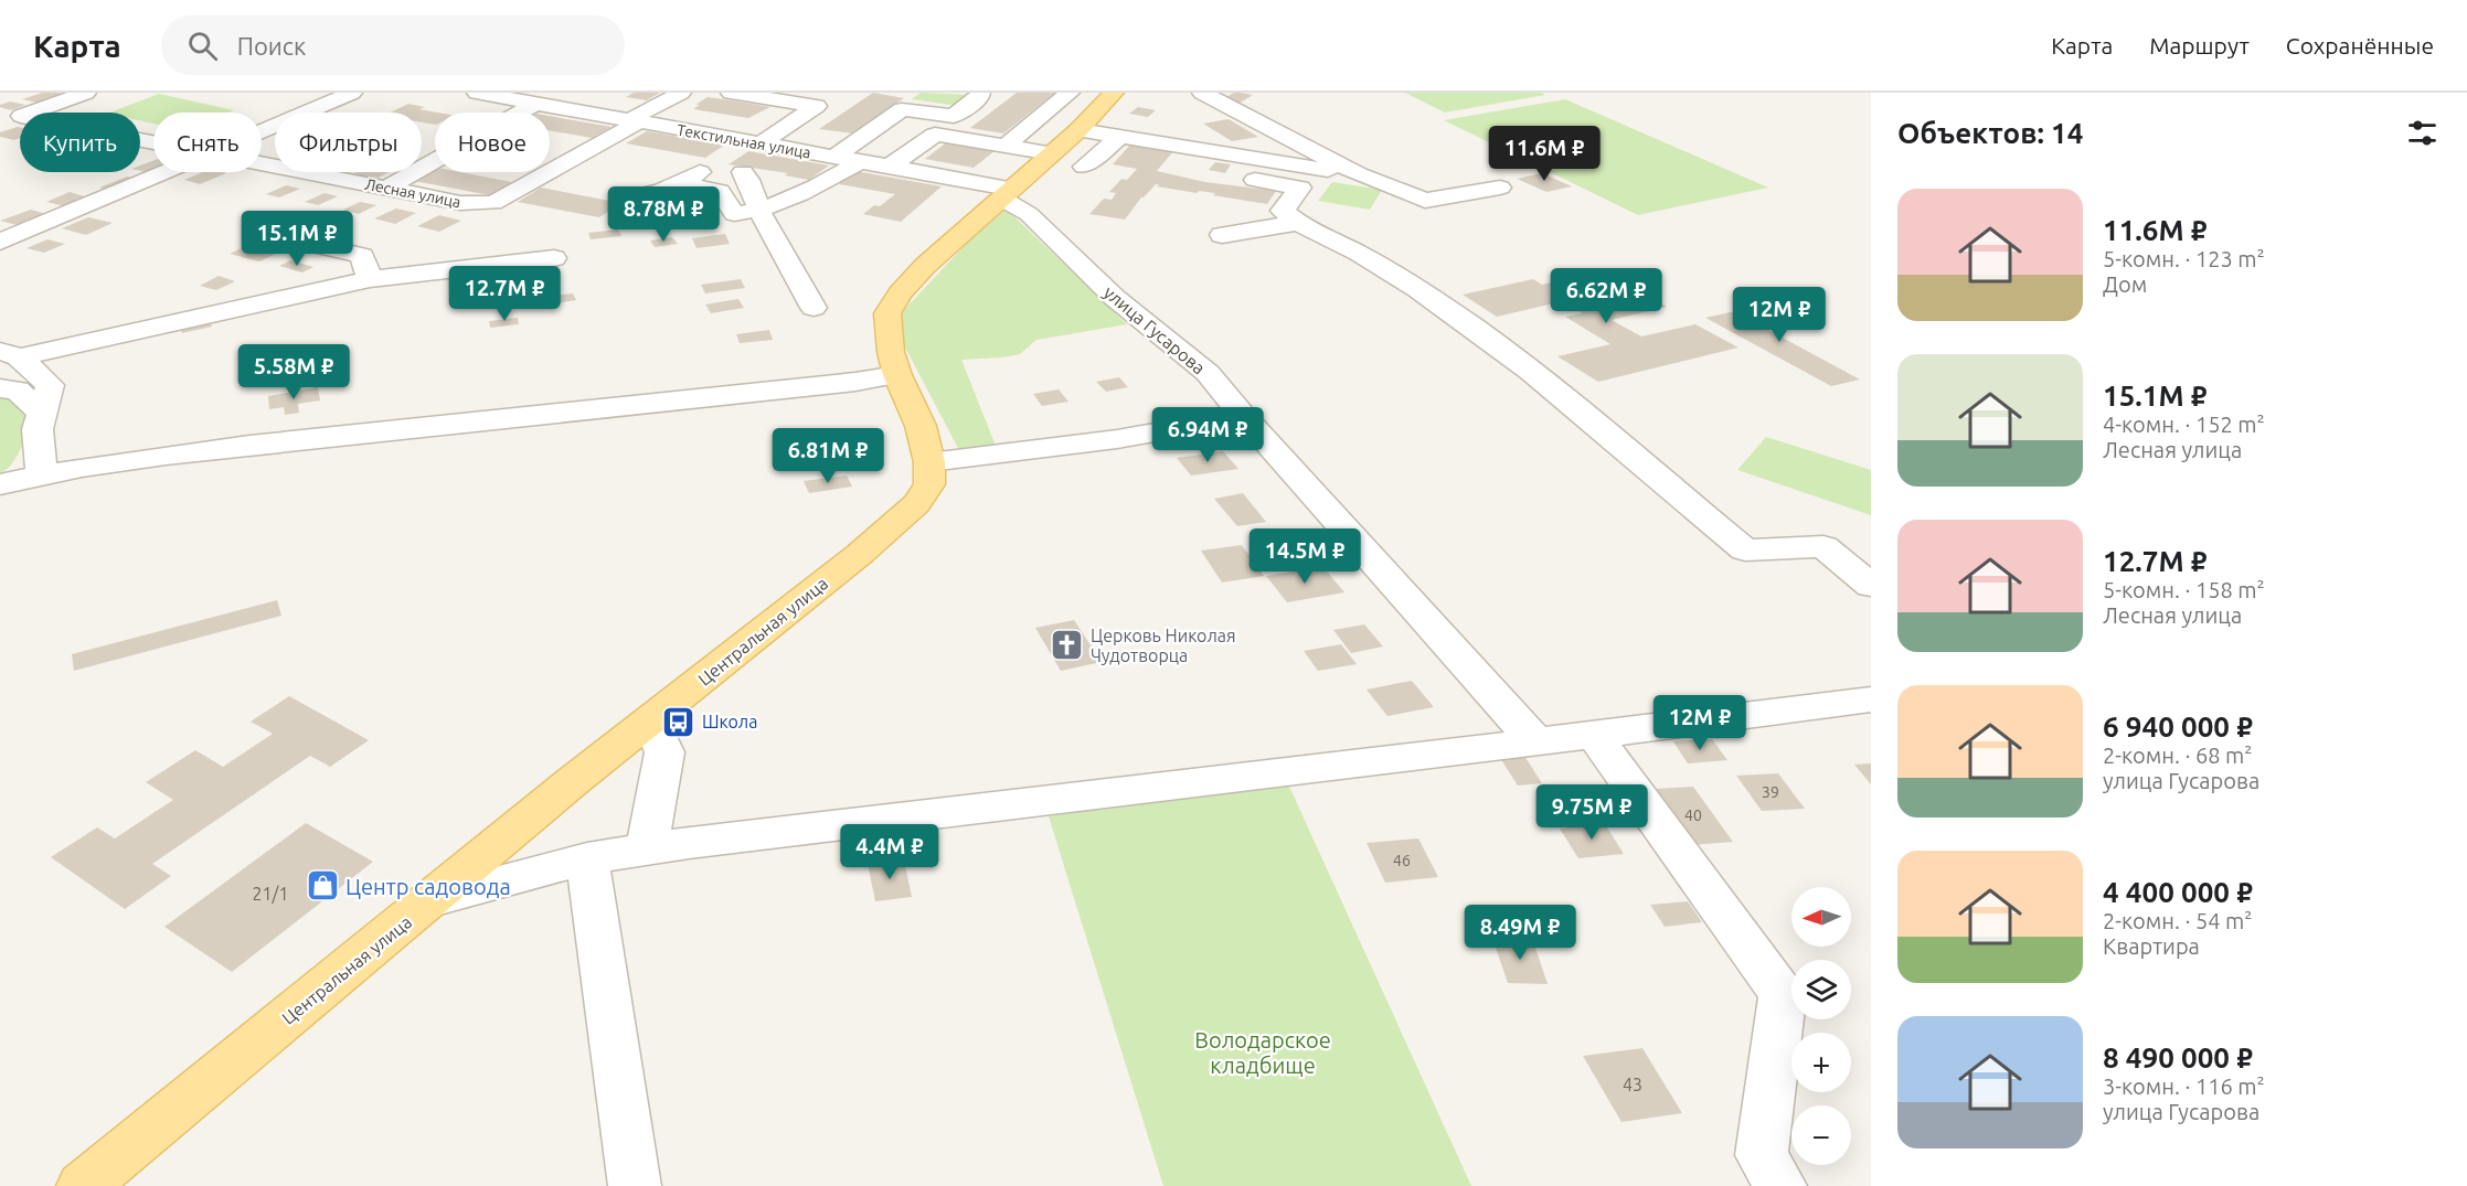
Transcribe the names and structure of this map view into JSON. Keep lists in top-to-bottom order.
{
  "streets": {
    "main road": ["Центральная улица"],
    "street": ["Текстильная улица", "Лесная улица", "улица Гусарова"]
  },
  "crossings": [
    ["Текстильная улица", "Лесная улица"],
    ["Текстильная улица", "улица Гусарова"],
    ["Текстильная улица", "Центральная улица"],
    ["улица Гусарова", "Центральная улица"]
  ],
  "parks": ["Володарское кладбище"],
  "places": {
    "church": ["Церковь Николая Чудотворца"],
    "bus stop": ["Школа"],
    "shop": ["Центр садовода"]
  },
  "house_numbers": [
    "39",
    "40",
    "46",
    "21/1",
    "43"
  ],
  "north": "left",
  "page": {
    "header": "Карта",
    "search": "Поиск",
    "nav": ["Карта", "Маршрут", "Сохранённые"],
    "heading": "Объектов: 14",
    "chip": [
      "Купить",
      "Снять",
      "Фильтры",
      "Новое"
    ],
    "price": [
      "11.6M ₽",
      "8.78M ₽",
      "15.1M ₽",
      "12.7M ₽",
      "6.62M ₽",
      "12M ₽",
      "5.58M ₽",
      "6.94M ₽",
      "6.81M ₽",
      "14.5M ₽",
      "12M ₽",
      "9.75M ₽",
      "4.4M ₽",
      "8.49M ₽"
    ],
    "list": [
      {
        "name": "11.6M ₽",
        "note": "5-комн. · 123 m² · Дом"
      },
      {
        "name": "15.1M ₽",
        "note": "4-комн. · 152 m² · Лесная улица"
      },
      {
        "name": "12.7M ₽",
        "note": "5-комн. · 158 m² · Лесная улица"
      },
      {
        "name": "6 940 000 ₽",
        "note": "2-комн. · 68 m² · улица Гусарова"
      },
      {
        "name": "4 400 000 ₽",
        "note": "2-комн. · 54 m² · Квартира"
      },
      {
        "name": "8 490 000 ₽",
        "note": "3-комн. · 116 m² · улица Гусарова"
      }
    ],
    "map_buttons": ["+", "−"]
  }
}
